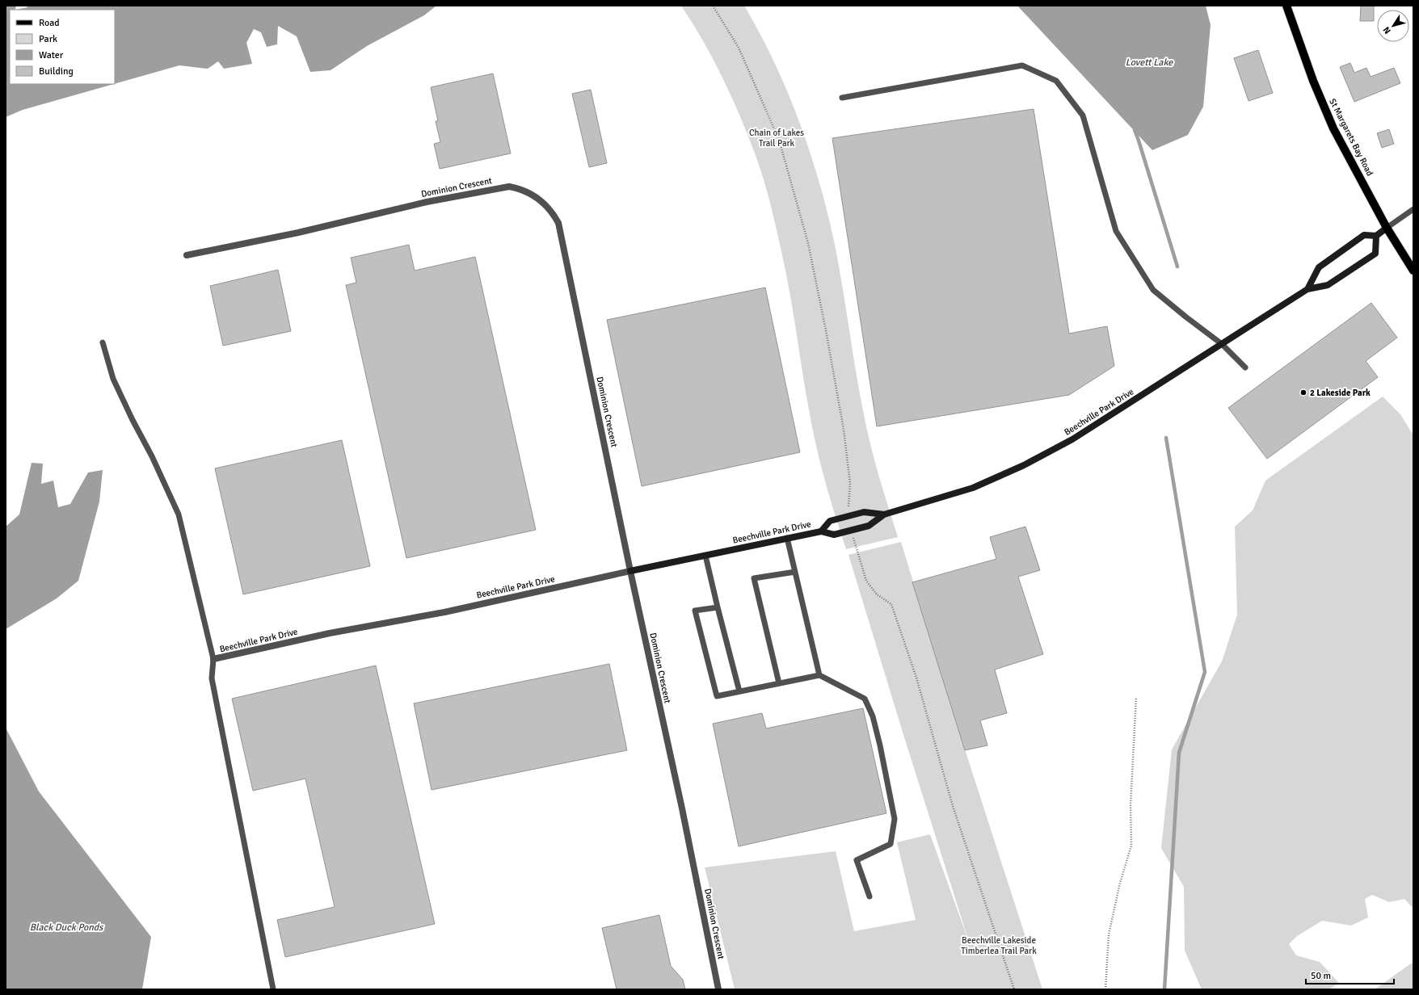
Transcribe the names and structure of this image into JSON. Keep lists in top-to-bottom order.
{
  "streets": {
    "main road": ["St Margarets Bay Road"],
    "street": ["Dominion Crescent", "Beechville Park Drive"]
  },
  "crossings": [
    ["Dominion Crescent", "Beechville Park Drive"]
  ],
  "water": ["Lovett Lake", "Black Duck Ponds"],
  "parks": ["Chain of Lakes Trail Park", "Beechville Lakeside Timberlea Trail Park"],
  "places": ["2 Lakeside Park"],
  "legend": [
    "Road",
    "Park",
    "Water",
    "Building"
  ],
  "scale_bar": "50 m",
  "north": "bottom left"
}
